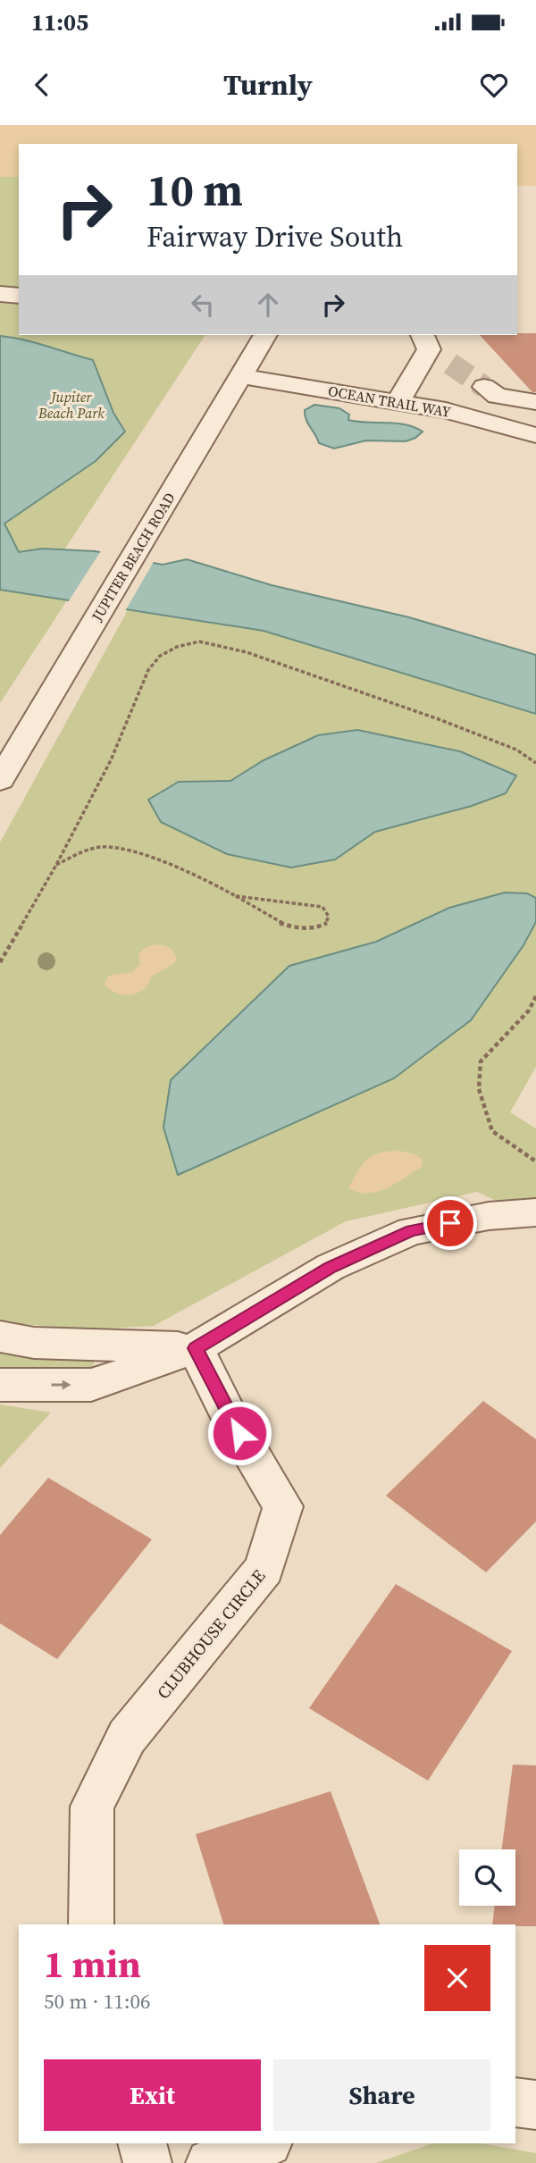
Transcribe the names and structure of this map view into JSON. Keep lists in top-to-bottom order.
{
  "streets": {
    "street": ["OCEAN TRAIL WAY", "JUPITER BEACH ROAD", "CLUBHOUSE CIRCLE"]
  },
  "crossings": [
    ["OCEAN TRAIL WAY", "JUPITER BEACH ROAD"]
  ],
  "parks": ["Jupiter Beach Park"],
  "page": {
    "status": "11:05",
    "header": "Turnly",
    "turn": ["10 m", "Fairway Drive South"],
    "heading": ["1 min", "50 m · 11:06"],
    "buttons": ["Exit", "Share"]
  }
}
